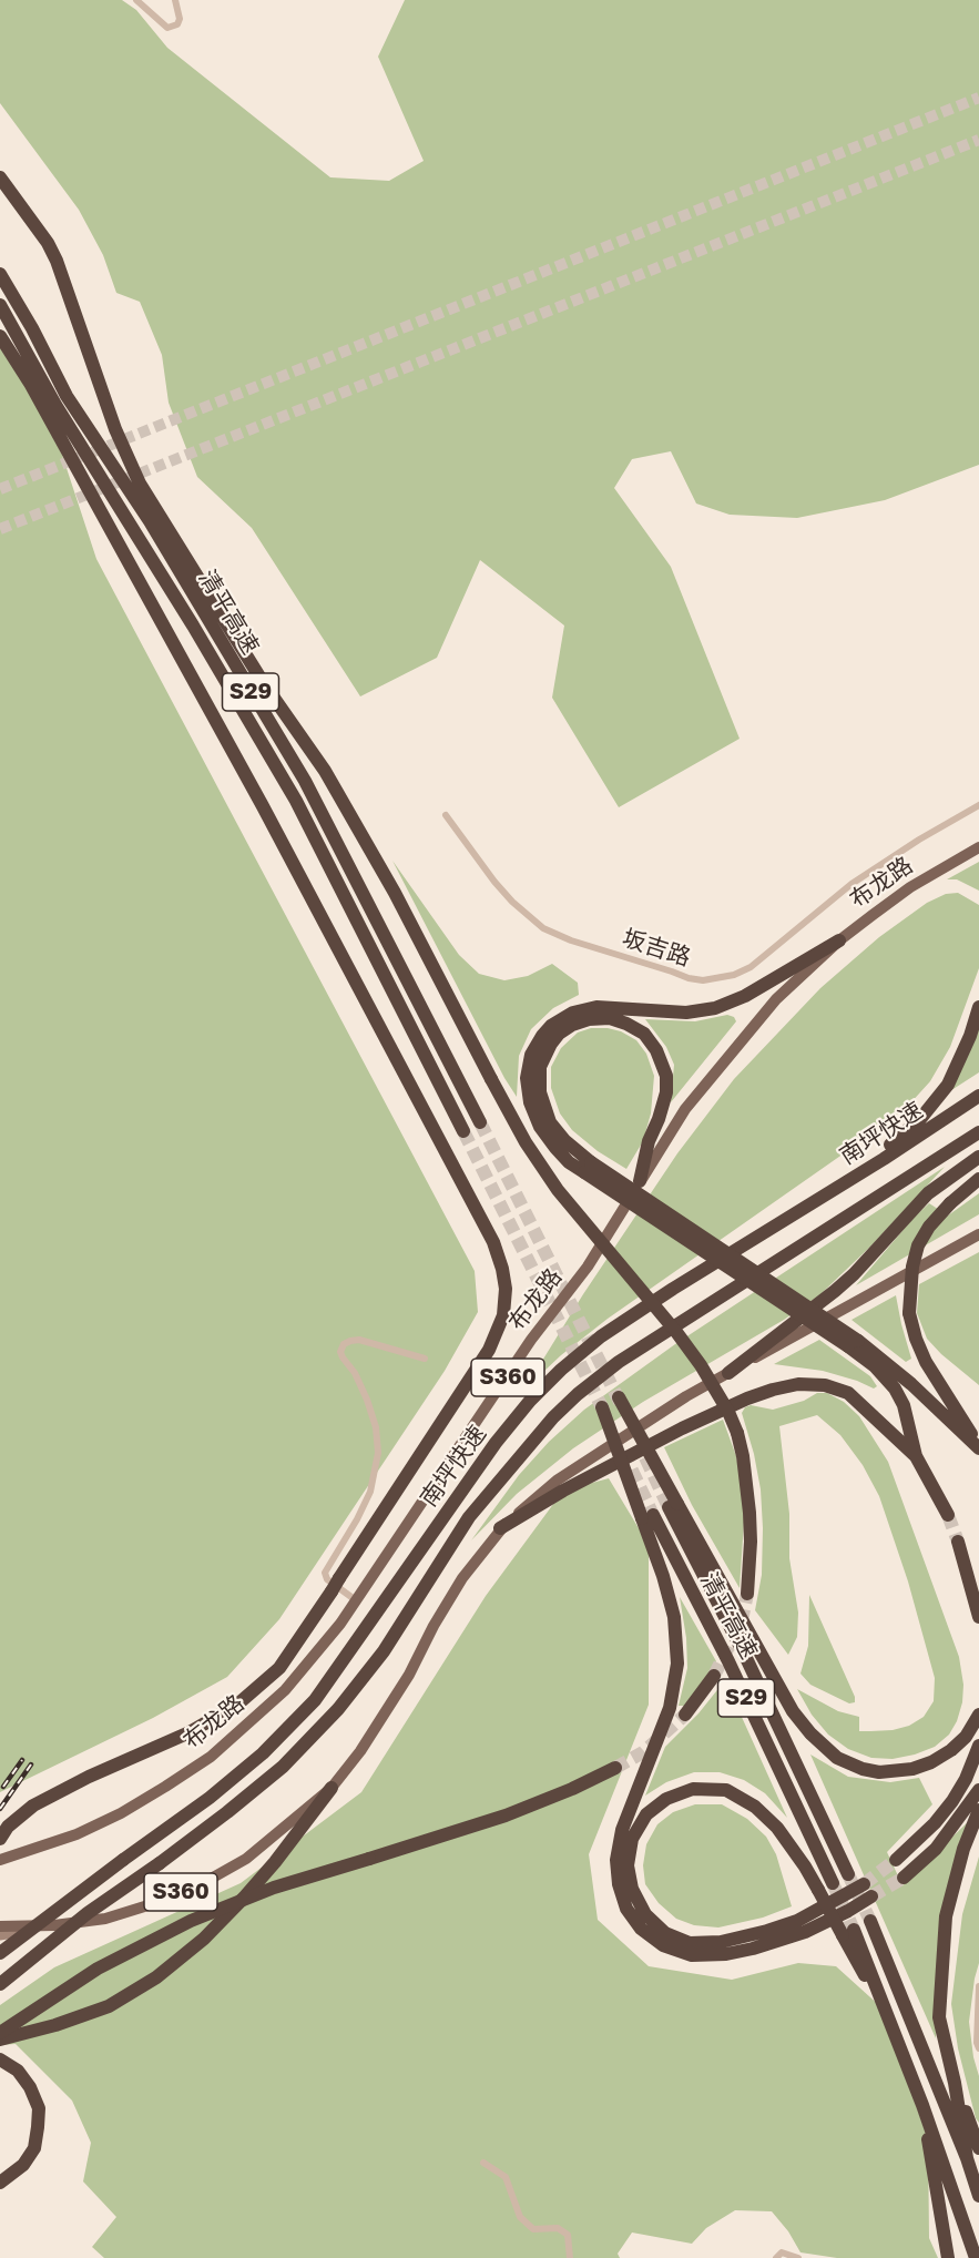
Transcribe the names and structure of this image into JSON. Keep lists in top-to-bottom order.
{
  "streets": {
    "highway": ["清平高速", "S29", "南坪快速"],
    "main road": ["布龙路", "S360"],
    "street": ["坂吉路"]
  }
}
